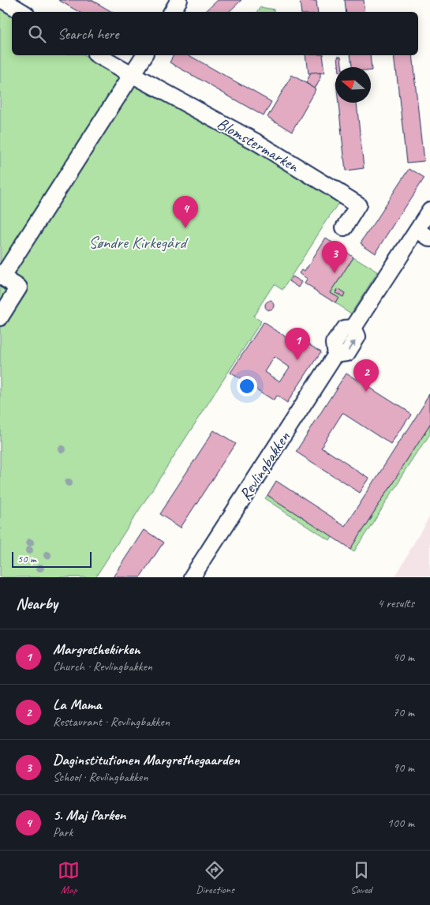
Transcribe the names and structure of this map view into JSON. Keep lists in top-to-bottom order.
{
  "streets": {
    "street": ["Blomstermarken", "Revlingbakken"]
  },
  "parks": ["Søndre Kirkegård"],
  "scale_bar": "50 m",
  "north": "left",
  "page": {
    "search": "Search here",
    "pins": [
      "4",
      "3",
      "1",
      "2"
    ],
    "scale": "50 m",
    "heading": ["Nearby", "4 results"],
    "list": [
      {
        "mark": "1",
        "name": "Margrethekirken",
        "note": "Church · Revlingbakken",
        "value": "40 m"
      },
      {
        "mark": "2",
        "name": "La Mama",
        "note": "Restaurant · Revlingbakken",
        "value": "70 m"
      },
      {
        "mark": "3",
        "name": "Daginstitutionen Margrethegaarden",
        "note": "School · Revlingbakken",
        "value": "90 m"
      },
      {
        "mark": "4",
        "name": "5. Maj Parken",
        "note": "Park",
        "value": "100 m"
      }
    ],
    "nav": ["Map", "Directions", "Saved"]
  }
}
